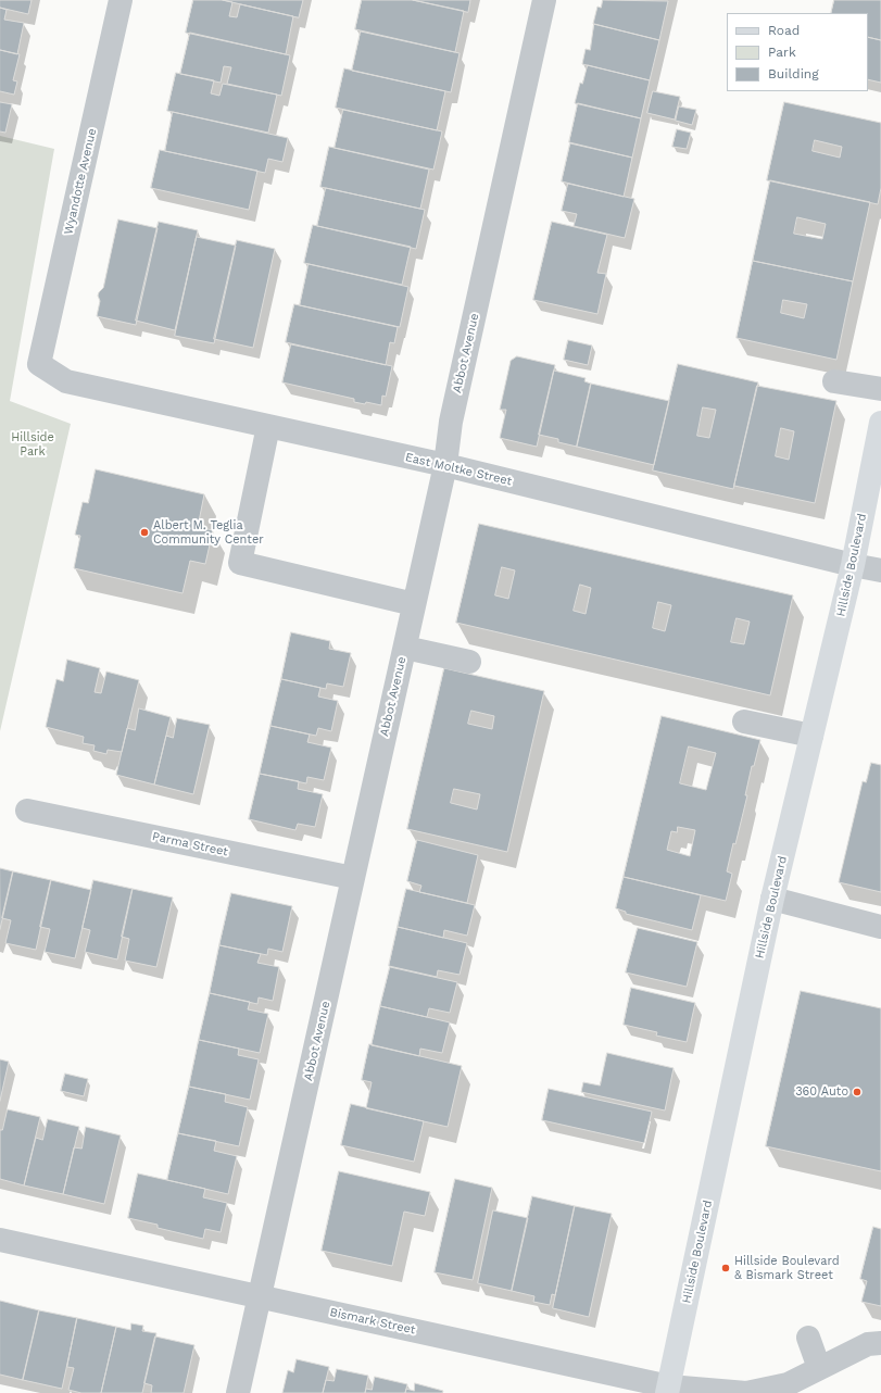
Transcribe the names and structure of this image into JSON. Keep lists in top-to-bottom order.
{
  "streets": {
    "main road": ["Hillside Boulevard"],
    "street": [
      "Wyandotte Avenue",
      "Abbot Avenue",
      "East Moltke Street",
      "Parma Street",
      "Bismark Street"
    ]
  },
  "crossings": [
    ["Wyandotte Avenue", "East Moltke Street"],
    ["Abbot Avenue", "East Moltke Street"],
    ["Abbot Avenue", "Parma Street"],
    ["Abbot Avenue", "Bismark Street"],
    ["East Moltke Street", "Hillside Boulevard"],
    ["Hillside Boulevard", "Bismark Street"]
  ],
  "parks": ["Hillside Park"],
  "places": ["Albert M. Teglia Community Center", "360 Auto", "Hillside Boulevard & Bismark Street"],
  "legend": ["Road", "Park", "Building"]
}
